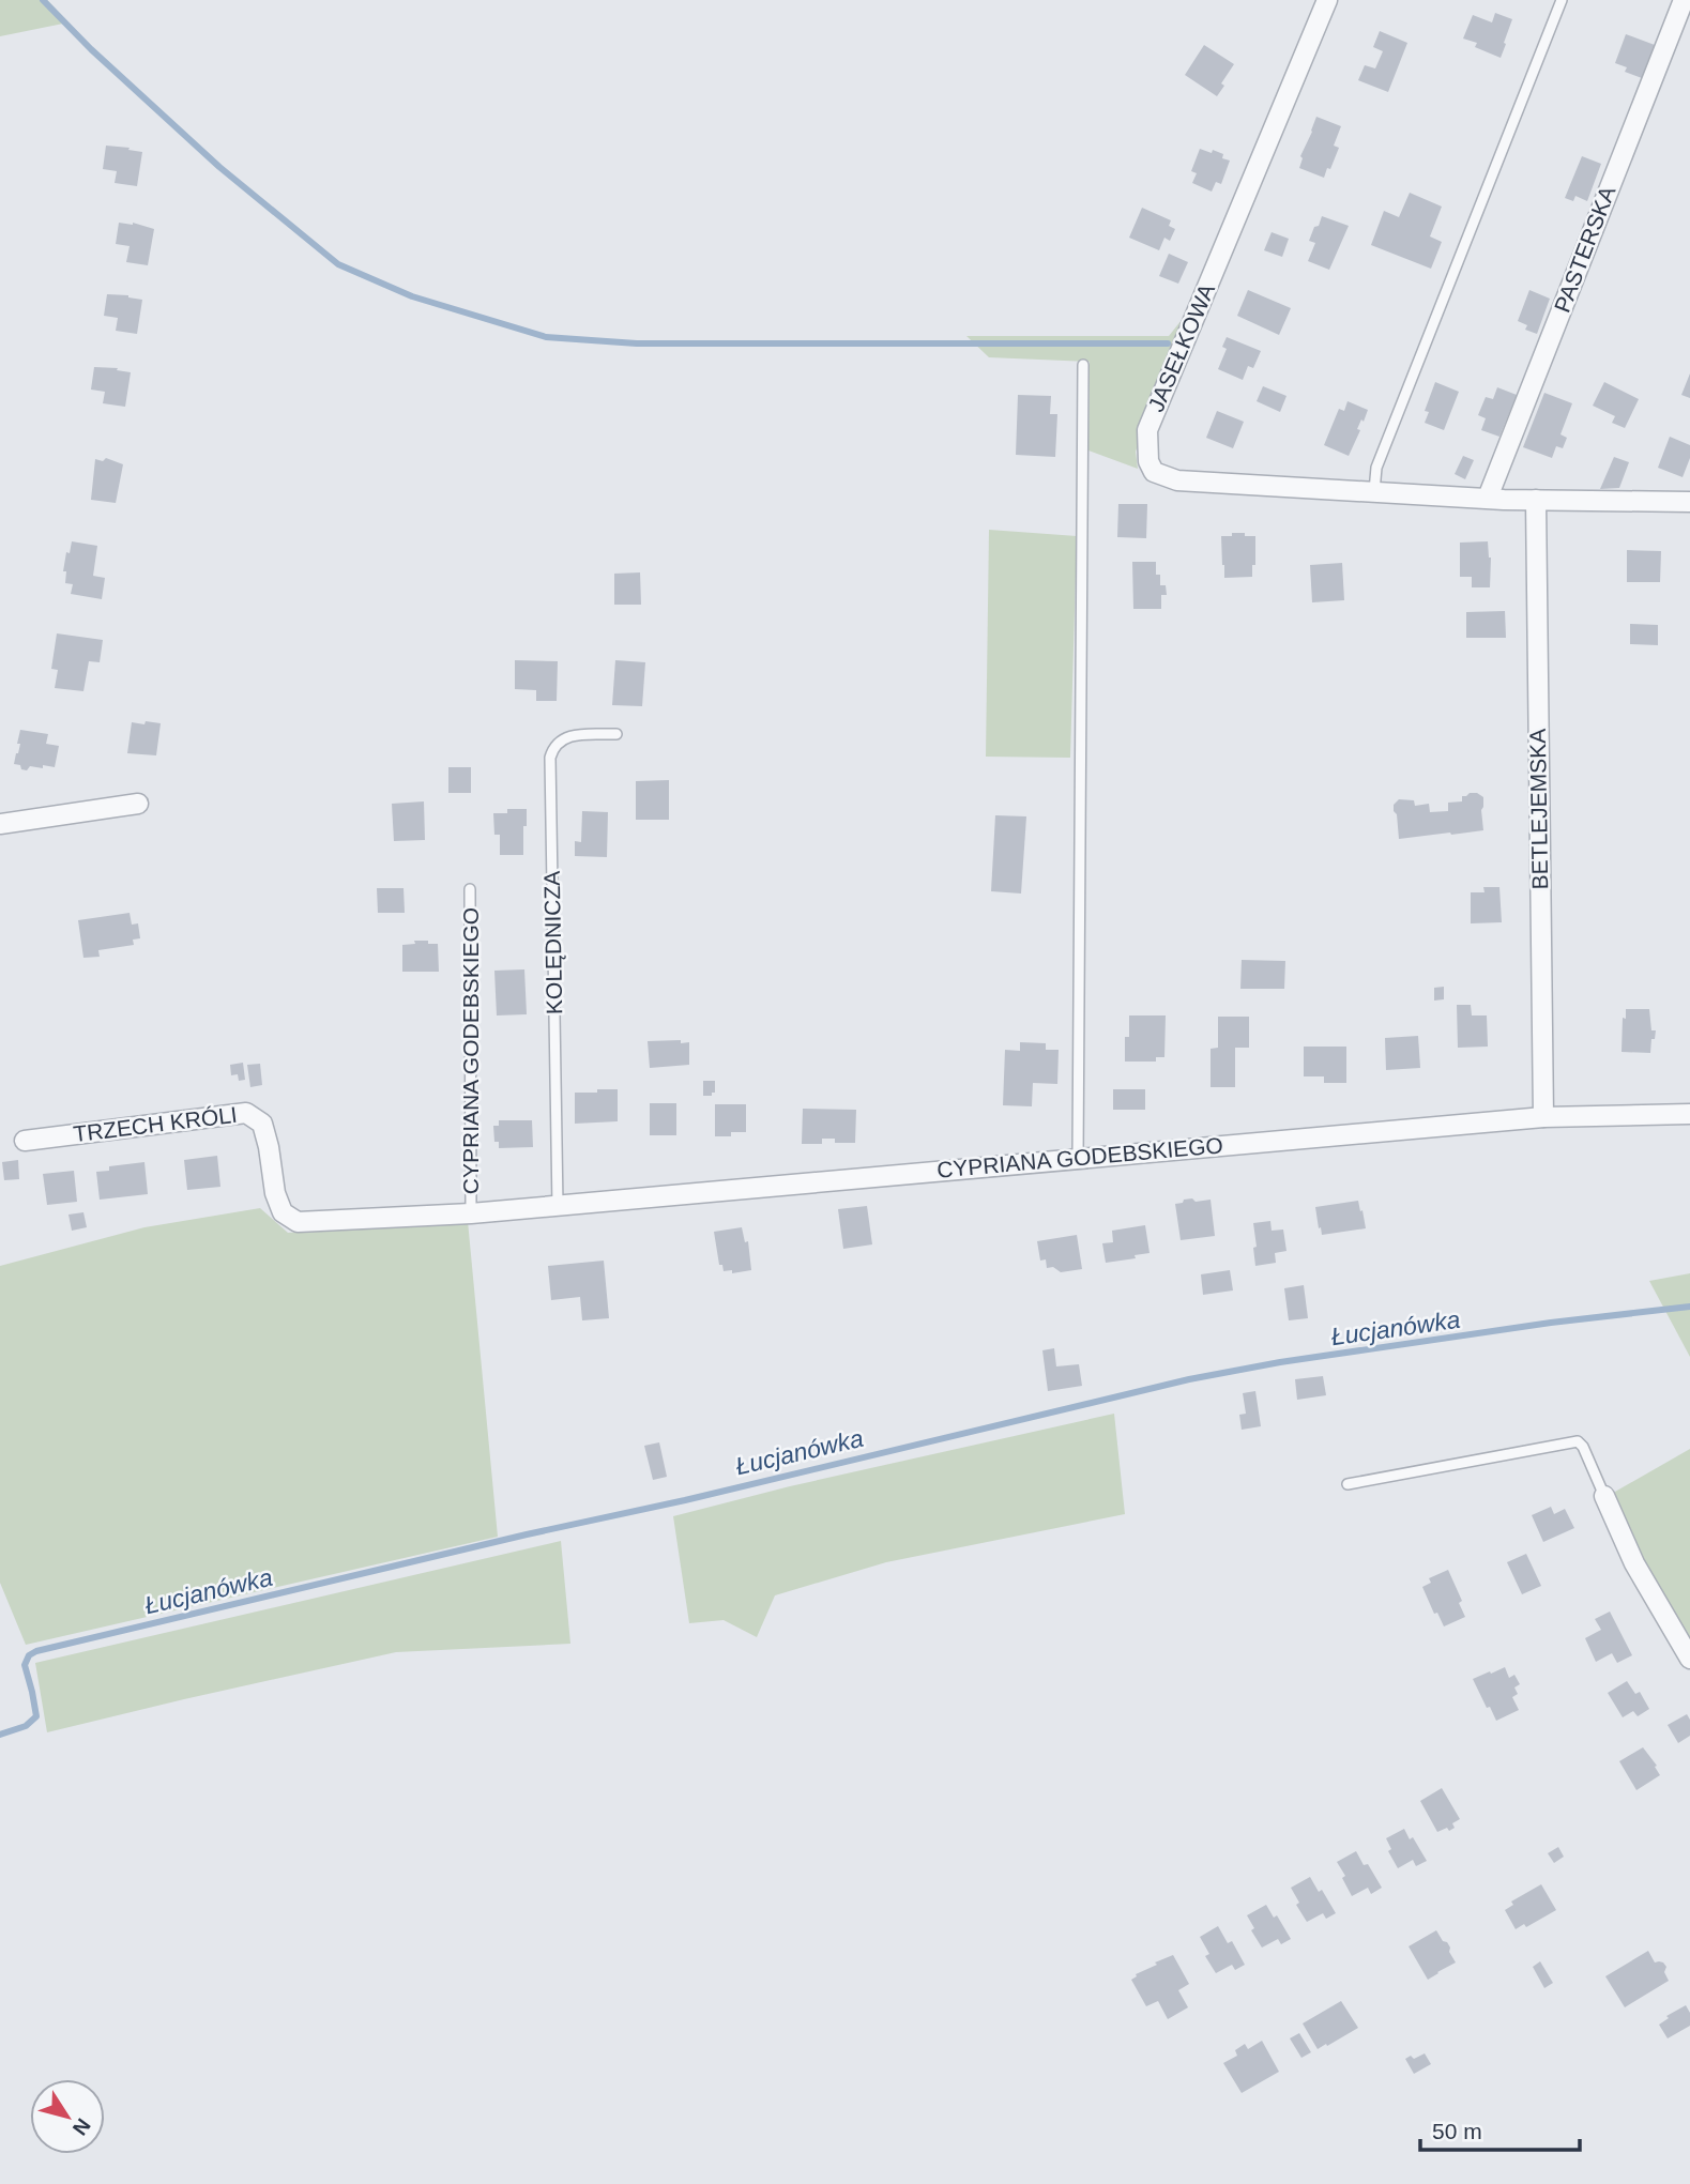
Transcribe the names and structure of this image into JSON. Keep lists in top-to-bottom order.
{
  "streets": {
    "street": [
      "PASTERSKA",
      "JASEŁKOWA",
      "BETLEJEMSKA",
      "CYPRIANA GODEBSKIEGO",
      "TRZECH KRÓLI"
    ],
    "lane": ["KOLĘDNICZA"]
  },
  "crossings": [
    ["PASTERSKA", "JASEŁKOWA"],
    ["JASEŁKOWA", "BETLEJEMSKA"],
    ["BETLEJEMSKA", "CYPRIANA GODEBSKIEGO"],
    ["KOLĘDNICZA", "CYPRIANA GODEBSKIEGO"],
    ["CYPRIANA GODEBSKIEGO", "TRZECH KRÓLI"]
  ],
  "water": ["Łucjanówka"],
  "scale_bar": "50 m",
  "north": "bottom right"
}
